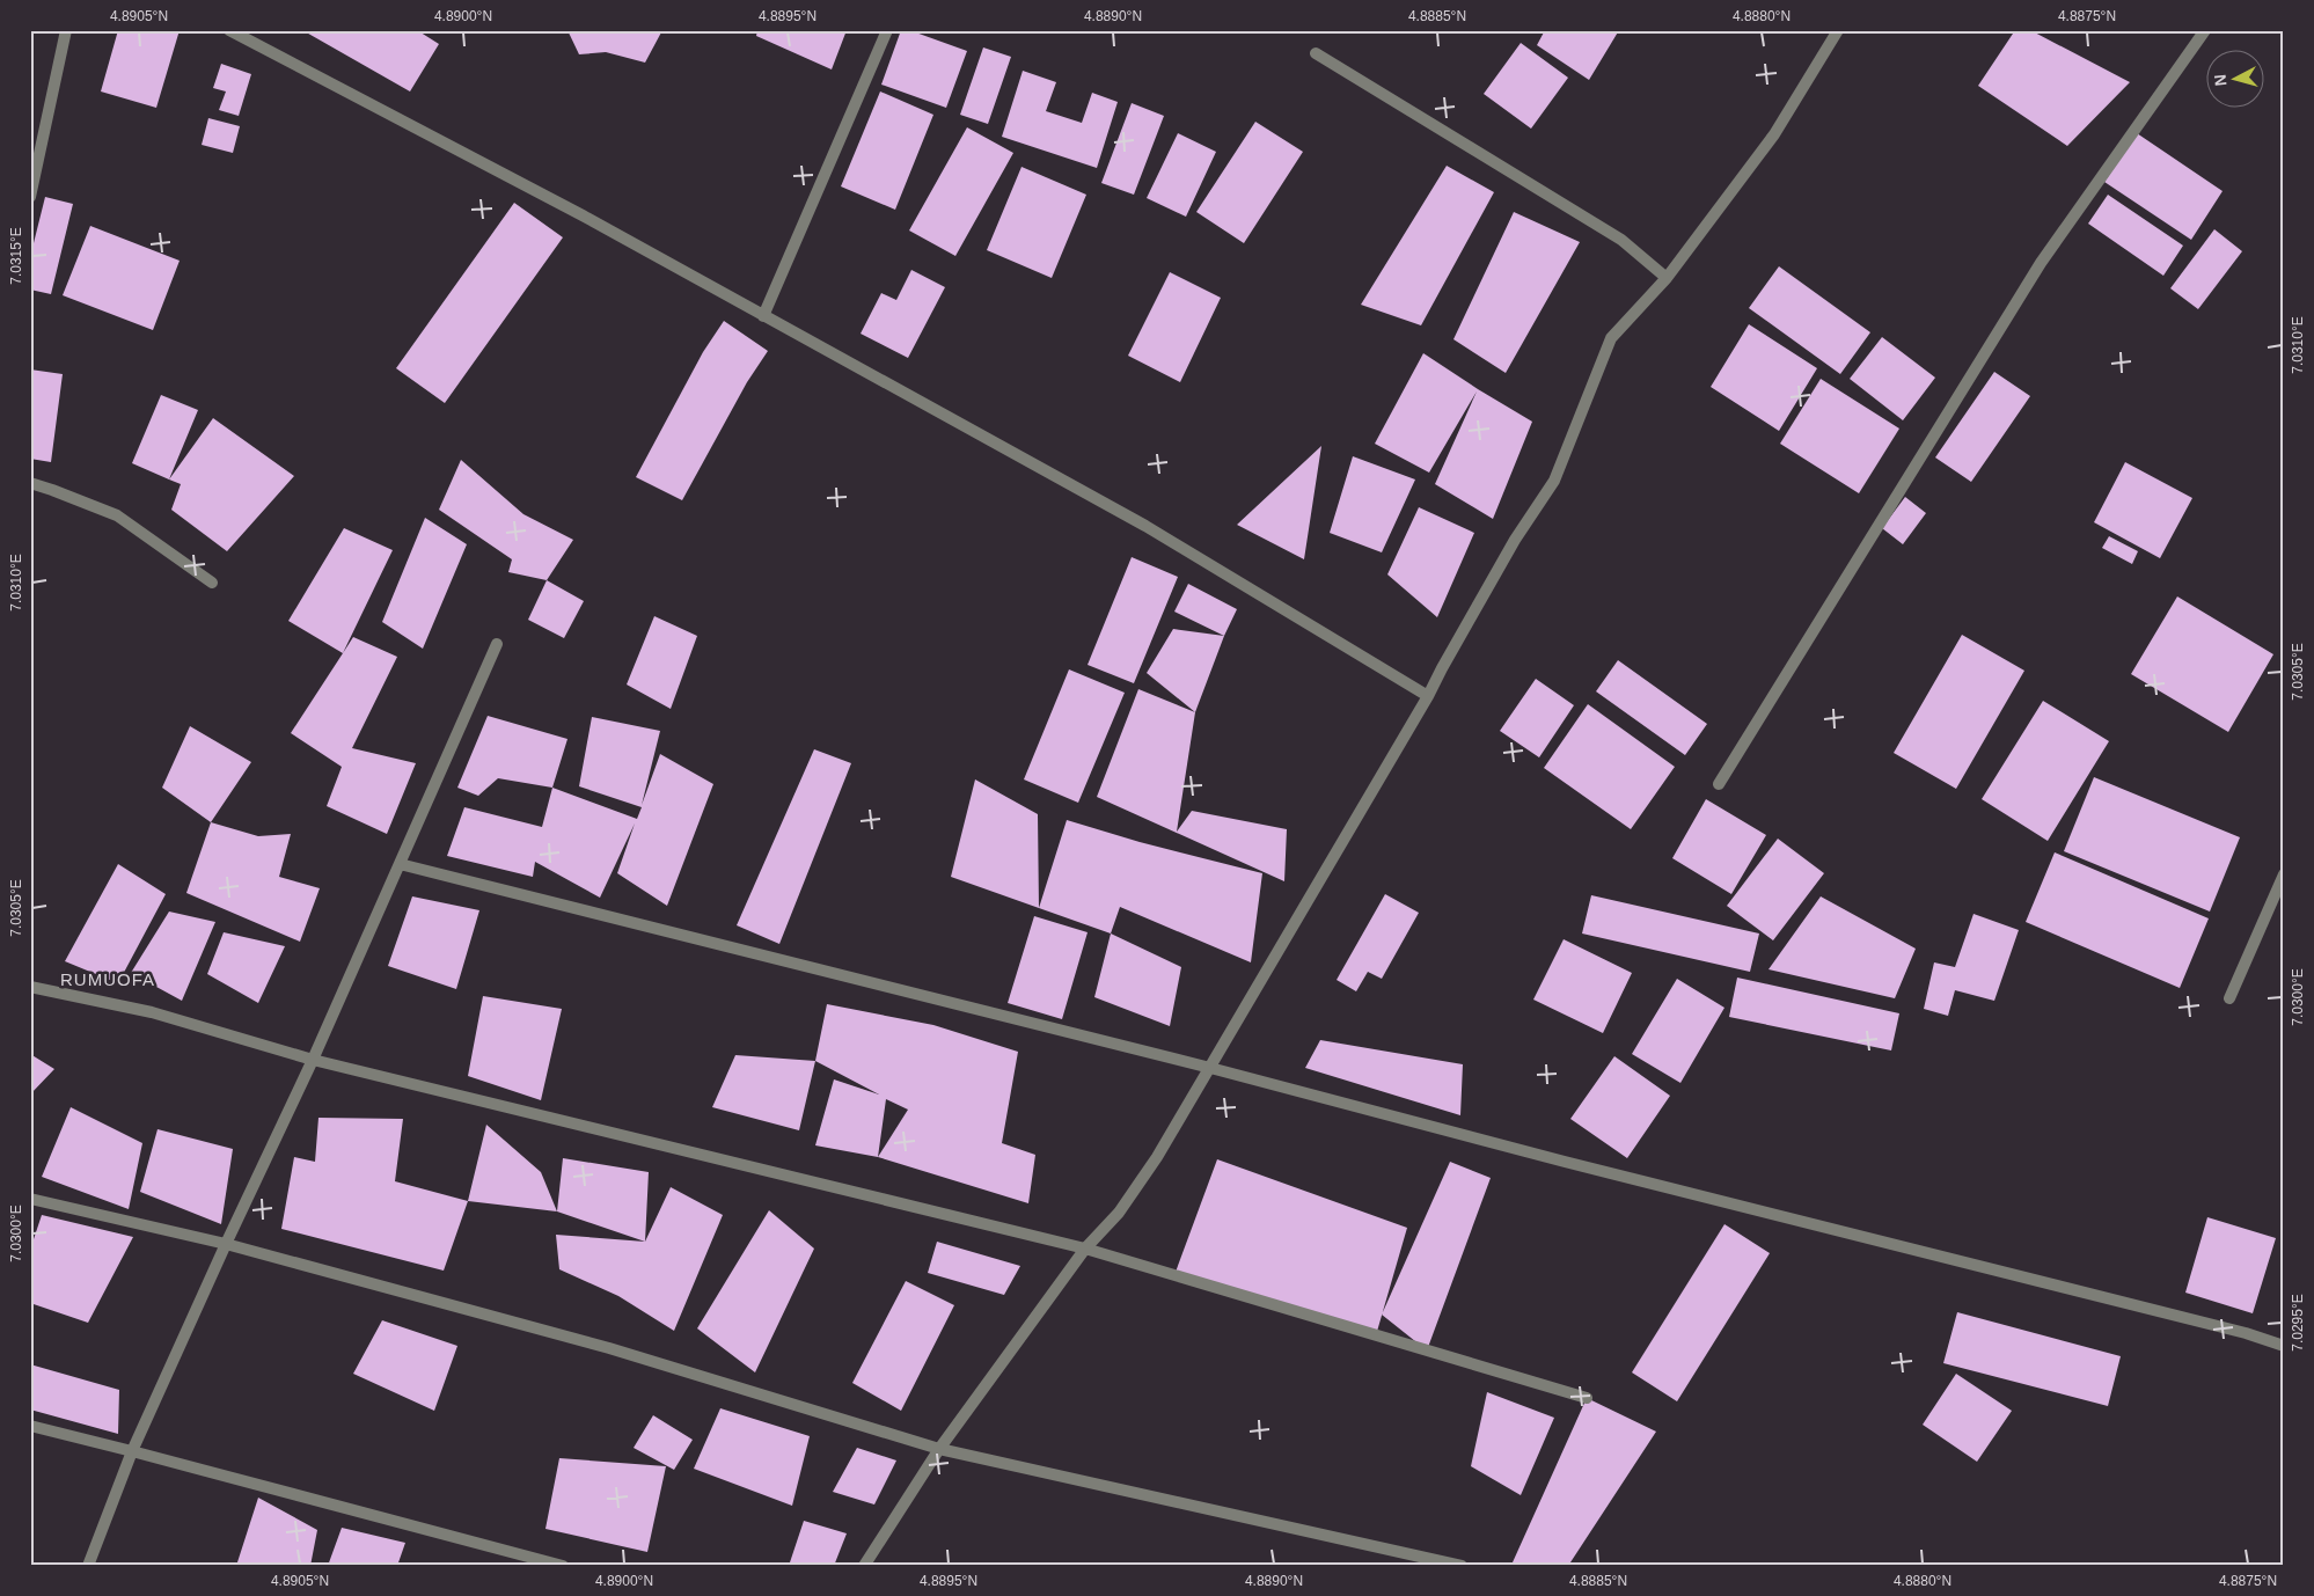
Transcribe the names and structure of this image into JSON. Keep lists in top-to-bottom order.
{
  "districts": ["RUMUOFA"],
  "north": "left",
  "coordinates": [
    "4.8905°N",
    "4.8900°N",
    "4.8895°N",
    "4.8890°N",
    "4.8885°N",
    "4.8880°N",
    "4.8875°N",
    "7.0315°E",
    "7.0310°E",
    "7.0305°E",
    "7.0300°E",
    "7.0295°E"
  ]
}
